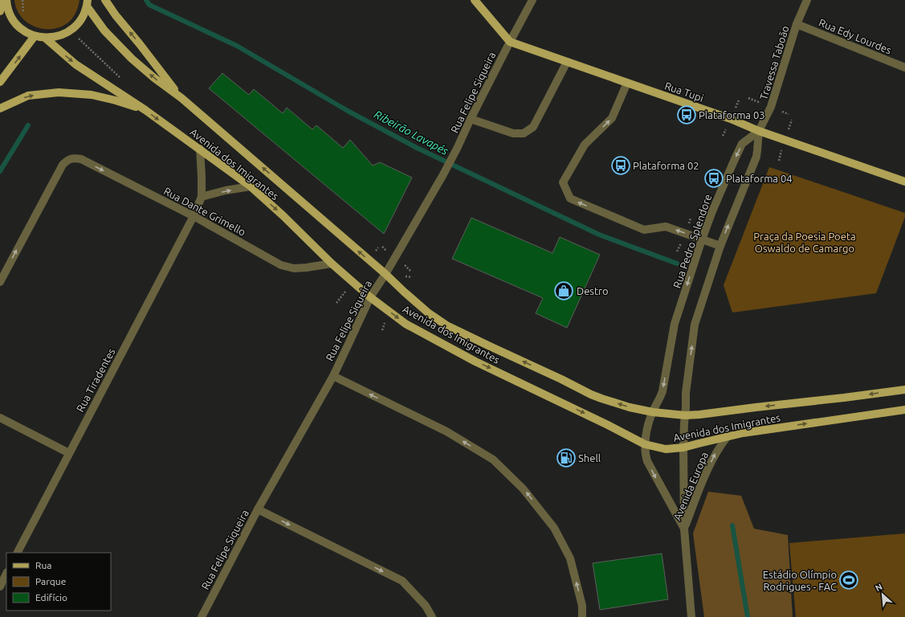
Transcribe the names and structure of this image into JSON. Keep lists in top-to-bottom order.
{
  "streets": {
    "main road": ["Rua Tupi", "Avenida dos Imigrantes"],
    "street": [
      "Rua Edy Lourdes",
      "Travessa Taboão",
      "Rua Felipe Siqueira",
      "Rua Dante Grimello",
      "Rua Pedro Splendore",
      "Rua Tiradentes",
      "Avenida Europa"
    ]
  },
  "crossings": [
    ["Rua Edy Lourdes", "Travessa Taboão"],
    ["Travessa Taboão", "Rua Tupi"],
    ["Travessa Taboão", "Rua Pedro Splendore"],
    ["Rua Tupi", "Rua Felipe Siqueira"],
    ["Rua Tupi", "Rua Pedro Splendore"],
    ["Rua Felipe Siqueira", "Avenida dos Imigrantes"],
    ["Avenida dos Imigrantes", "Rua Dante Grimello"],
    ["Avenida dos Imigrantes", "Rua Pedro Splendore"],
    ["Avenida dos Imigrantes", "Avenida Europa"],
    ["Rua Dante Grimello", "Rua Tiradentes"],
    ["Rua Pedro Splendore", "Avenida Europa"]
  ],
  "water": ["Ribeirão Lavapés"],
  "parks": ["Praça da Poesia Poeta Oswaldo de Camargo"],
  "places": {
    "bus stop": ["Plataforma 03", "Plataforma 02", "Plataforma 04"],
    "shop": ["Destro"],
    "fuel station": ["Shell"],
    "sports": ["Estádio Olímpio Rodrigues - FAC"]
  },
  "legend": ["Rua", "Parque", "Edifício"],
  "north": "top left"
}
